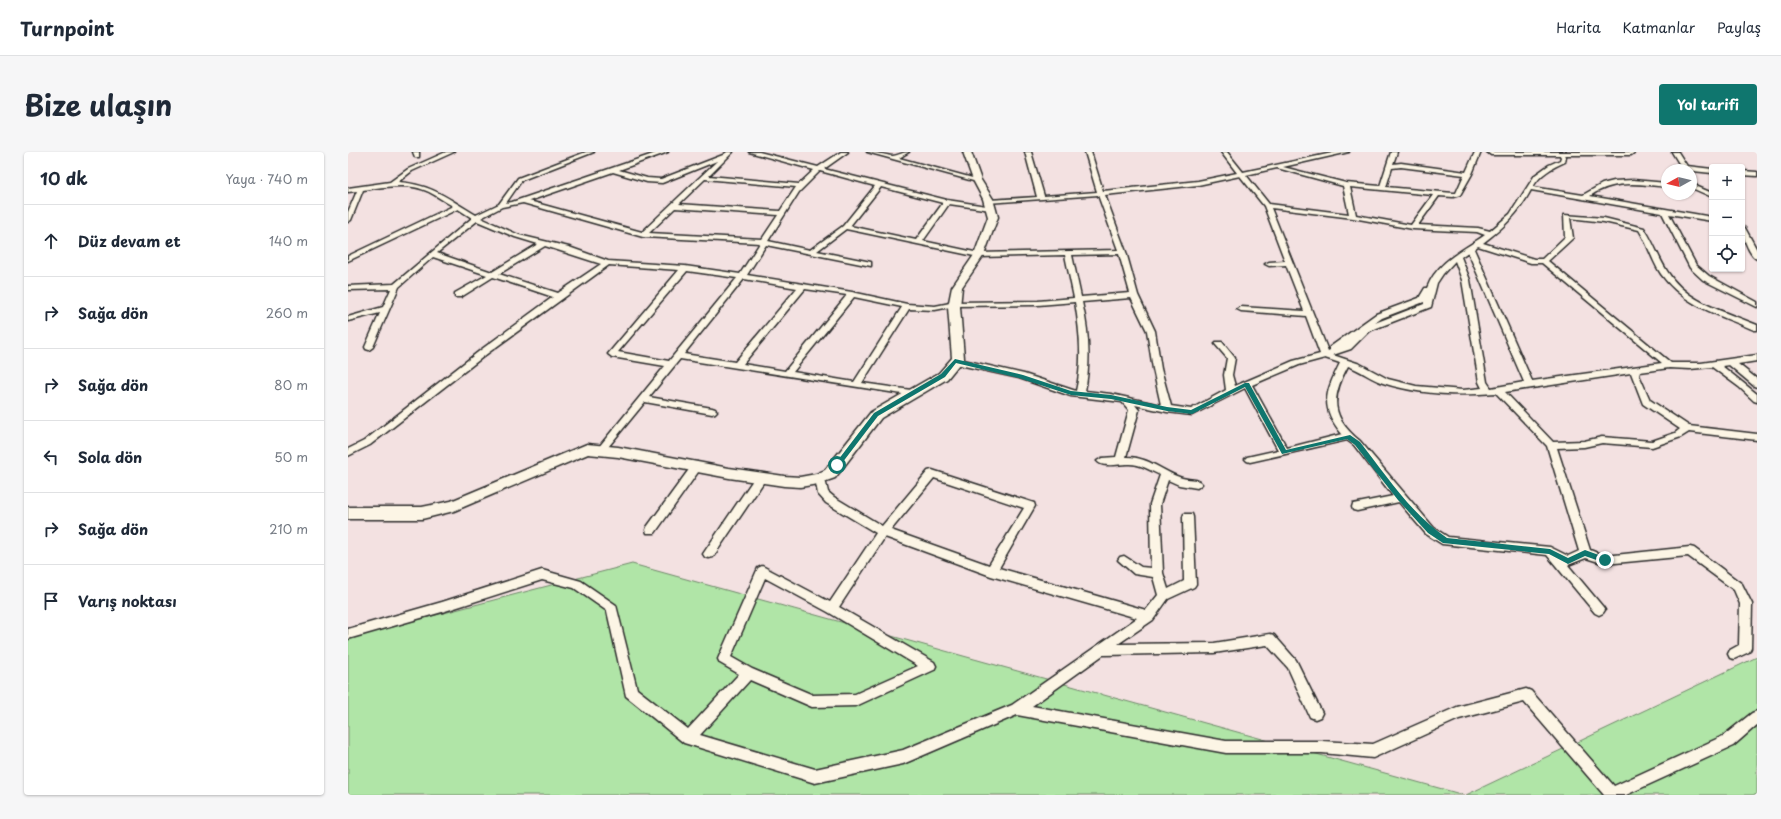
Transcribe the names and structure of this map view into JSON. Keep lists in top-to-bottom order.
{
  "north": "left",
  "page": {
    "header": "Turnpoint",
    "nav": ["Harita", "Katmanlar", "Paylaş"],
    "title": "Bize ulaşın",
    "buttons": "Yol tarifi",
    "heading": ["10 dk", "Yaya · 740 m"],
    "map_buttons": ["+", "−"],
    "list": [
      ["Düz devam et", "140 m"],
      ["Sağa dön", "260 m"],
      ["Sağa dön", "80 m"],
      ["Sola dön", "50 m"],
      ["Sağa dön", "210 m"],
      "Varış noktası"
    ]
  }
}
